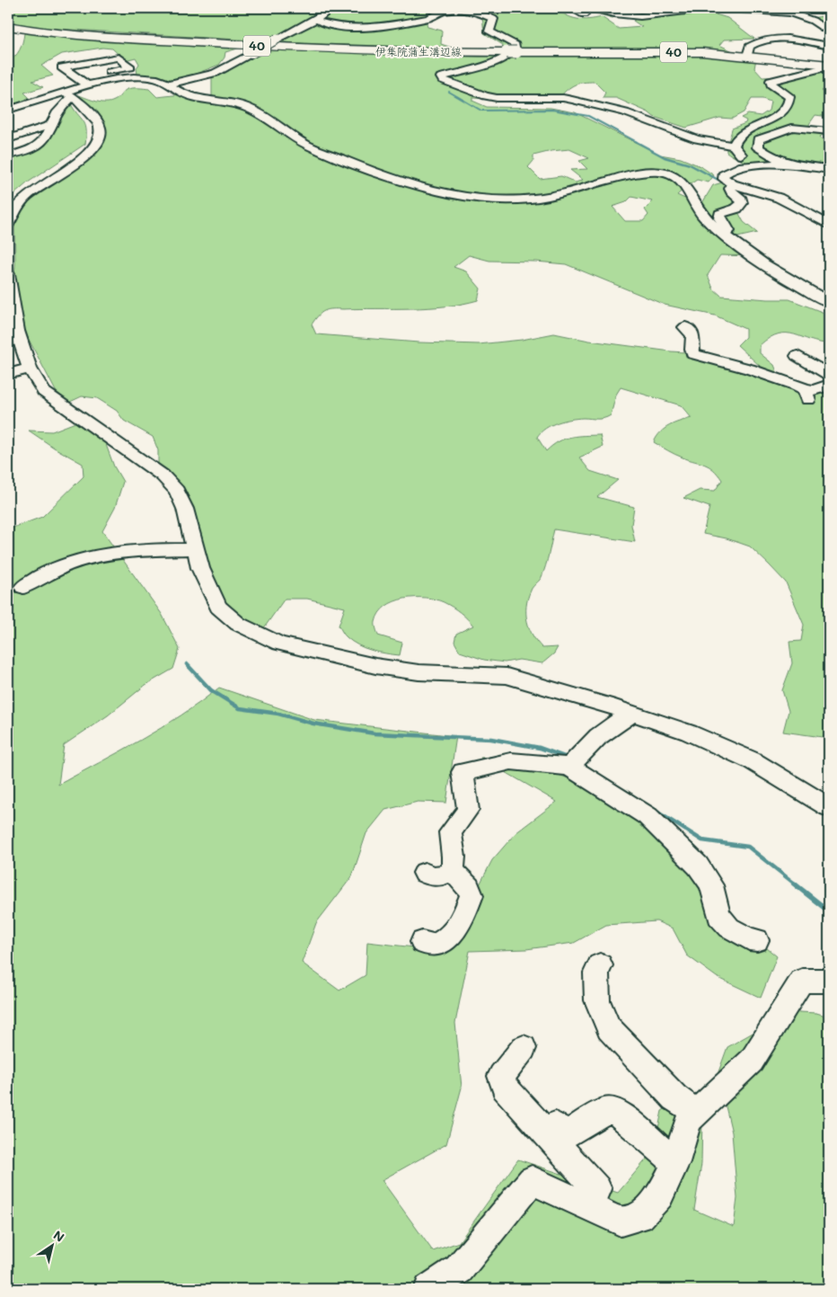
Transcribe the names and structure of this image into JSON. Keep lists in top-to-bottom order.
{
  "streets": {
    "main road": ["40", "伊集院蒲生溝辺線"]
  },
  "north": "top right"
}
